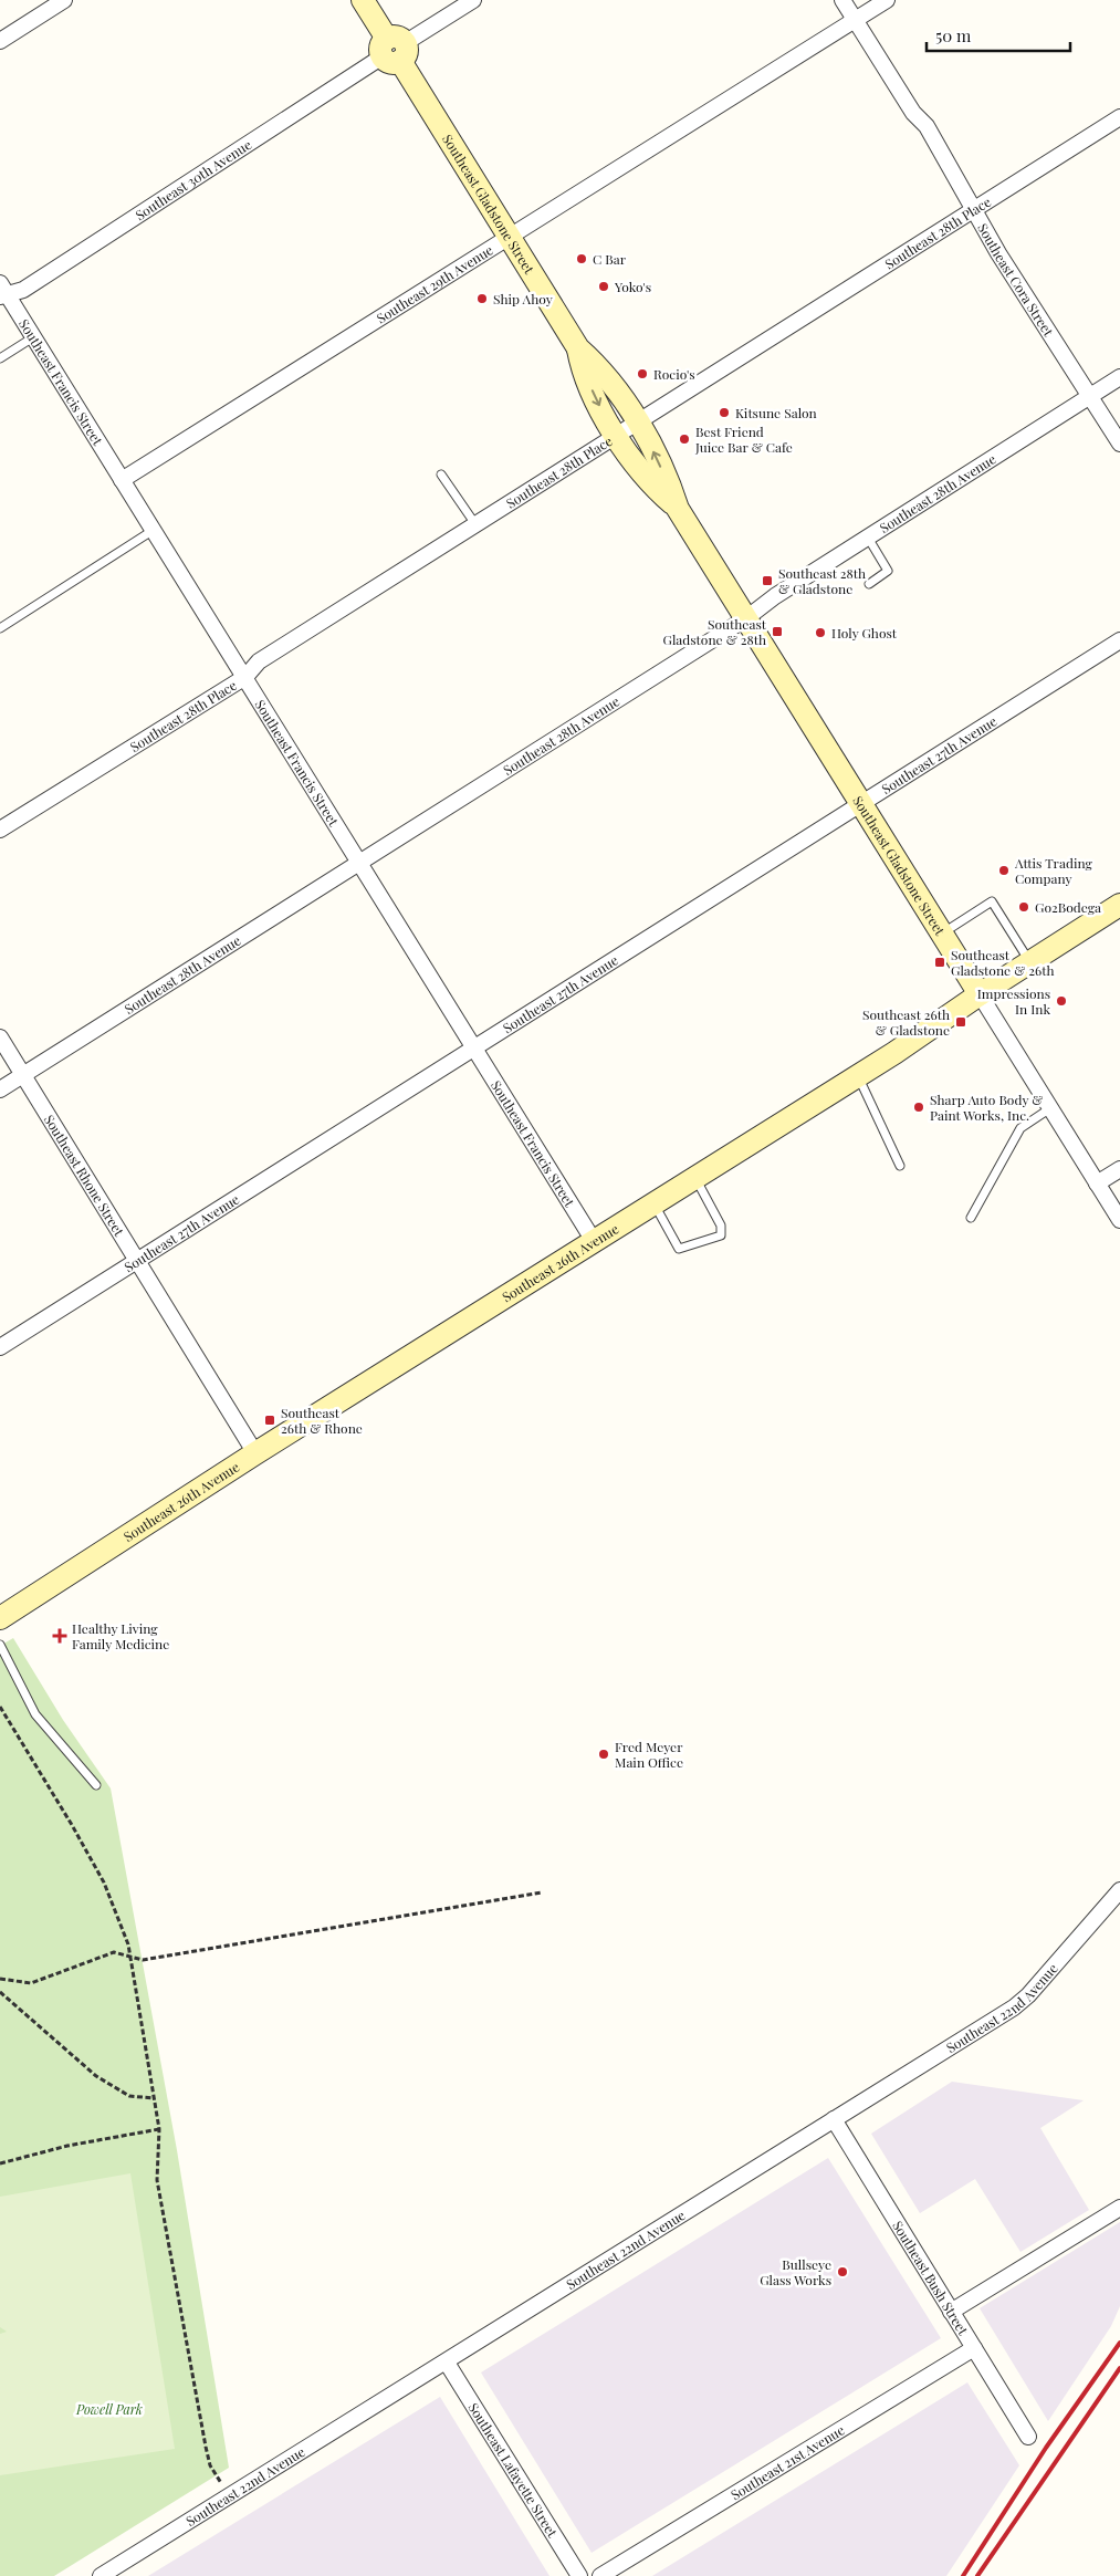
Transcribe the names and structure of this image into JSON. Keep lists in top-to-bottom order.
{
  "streets": {
    "street": [
      "Southeast 30th Avenue",
      "Southeast Gladstone Street",
      "Southeast 28th Place",
      "Southeast Cora Street",
      "Southeast 29th Avenue",
      "Southeast Francis Street",
      "Southeast 28th Avenue",
      "Southeast 27th Avenue",
      "Southeast Rhone Street",
      "Southeast 26th Avenue",
      "Southeast 22nd Avenue",
      "Southeast Bush Street",
      "Southeast 21st Avenue",
      "Southeast Lafayette Street"
    ]
  },
  "crossings": [
    ["Southeast 30th Avenue", "Southeast Gladstone Street"],
    ["Southeast 30th Avenue", "Southeast Francis Street"],
    ["Southeast Gladstone Street", "Southeast 28th Place"],
    ["Southeast Gladstone Street", "Southeast 29th Avenue"],
    ["Southeast Gladstone Street", "Southeast 28th Avenue"],
    ["Southeast Gladstone Street", "Southeast 27th Avenue"],
    ["Southeast Gladstone Street", "Southeast 26th Avenue"],
    ["Southeast 28th Place", "Southeast Cora Street"],
    ["Southeast 28th Place", "Southeast Francis Street"],
    ["Southeast Cora Street", "Southeast 29th Avenue"],
    ["Southeast Cora Street", "Southeast 28th Avenue"],
    ["Southeast 29th Avenue", "Southeast Francis Street"],
    ["Southeast Francis Street", "Southeast 28th Avenue"],
    ["Southeast Francis Street", "Southeast 27th Avenue"],
    ["Southeast Francis Street", "Southeast 26th Avenue"],
    ["Southeast 28th Avenue", "Southeast Rhone Street"],
    ["Southeast 27th Avenue", "Southeast Rhone Street"],
    ["Southeast Rhone Street", "Southeast 26th Avenue"],
    ["Southeast 22nd Avenue", "Southeast Bush Street"],
    ["Southeast 22nd Avenue", "Southeast Lafayette Street"],
    ["Southeast Bush Street", "Southeast 21st Avenue"]
  ],
  "parks": ["Powell Park"],
  "places": {
    "other": [
      "C Bar",
      "Yoko's",
      "Ship Ahoy",
      "Rocio's",
      "Kitsune Salon",
      "Best Friend Juice Bar & Cafe",
      "Holy Ghost",
      "Attis Trading Company",
      "Go2Bodega",
      "Impressions In Ink",
      "Sharp Auto Body & Paint Works, Inc.",
      "Fred Meyer Main Office",
      "Bullseye Glass Works"
    ],
    "transit": [
      "Southeast 28th & Gladstone",
      "Southeast Gladstone & 28th",
      "Southeast Gladstone & 26th",
      "Southeast 26th & Gladstone",
      "Southeast 26th & Rhone"
    ],
    "health": ["Healthy Living Family Medicine"]
  },
  "scale_bar": "50 m"
}
